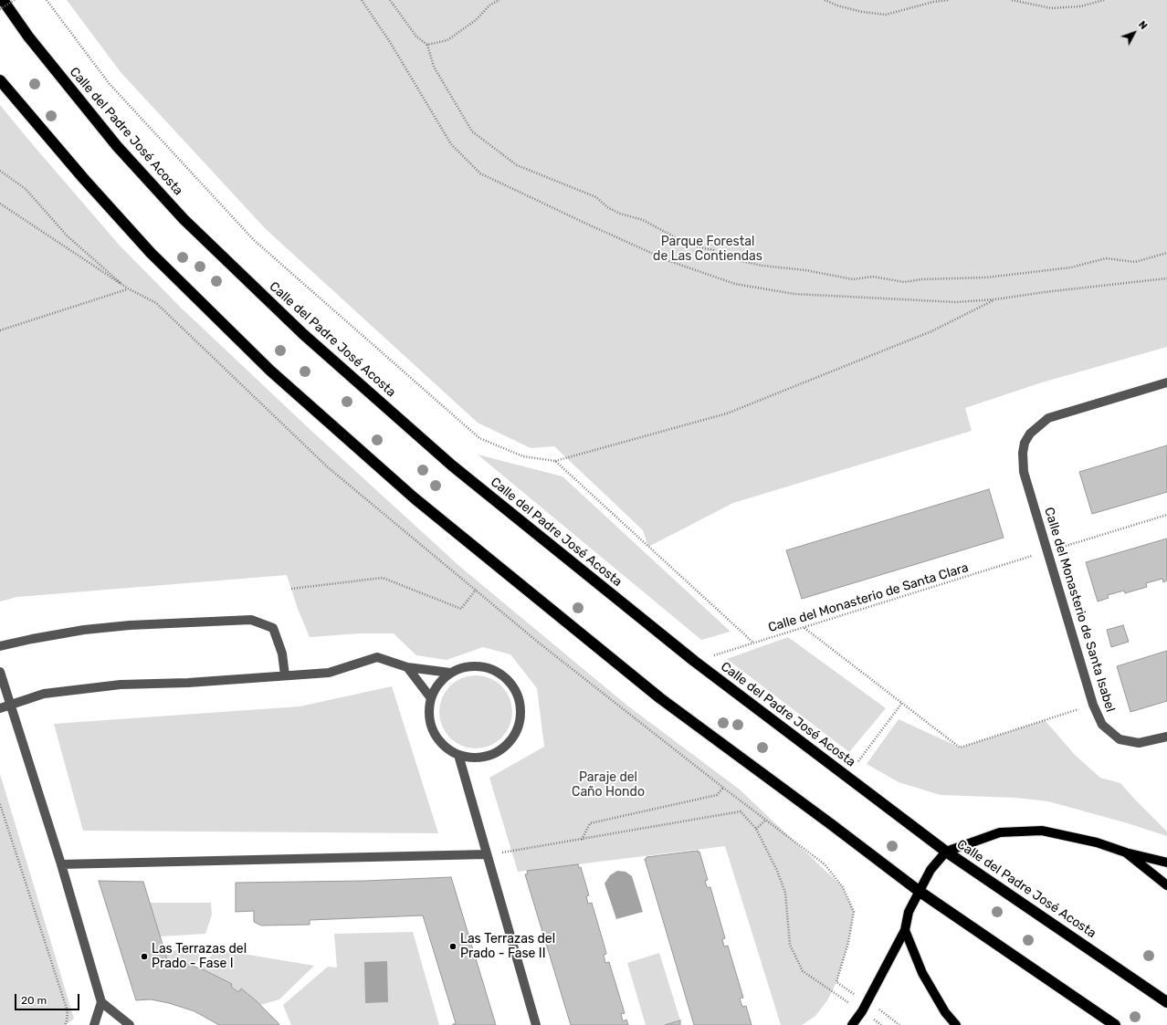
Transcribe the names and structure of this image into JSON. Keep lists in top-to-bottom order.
{
  "streets": {
    "highway": ["Calle del Padre José Acosta"],
    "street": ["Calle del Monasterio de Santa Isabel"],
    "path": ["Calle del Monasterio de Santa Clara"]
  },
  "crossings": [
    ["Calle del Padre José Acosta", "Calle del Monasterio de Santa Clara"],
    ["Calle del Monasterio de Santa Clara", "Calle del Monasterio de Santa Isabel"]
  ],
  "parks": ["Parque Forestal de Las Contiendas", "Paraje del Caño Hondo"],
  "places": ["Las Terrazas del Prado - Fase II", "Las Terrazas del Prado - Fase I"],
  "scale_bar": "20 m",
  "north": "top right"
}
